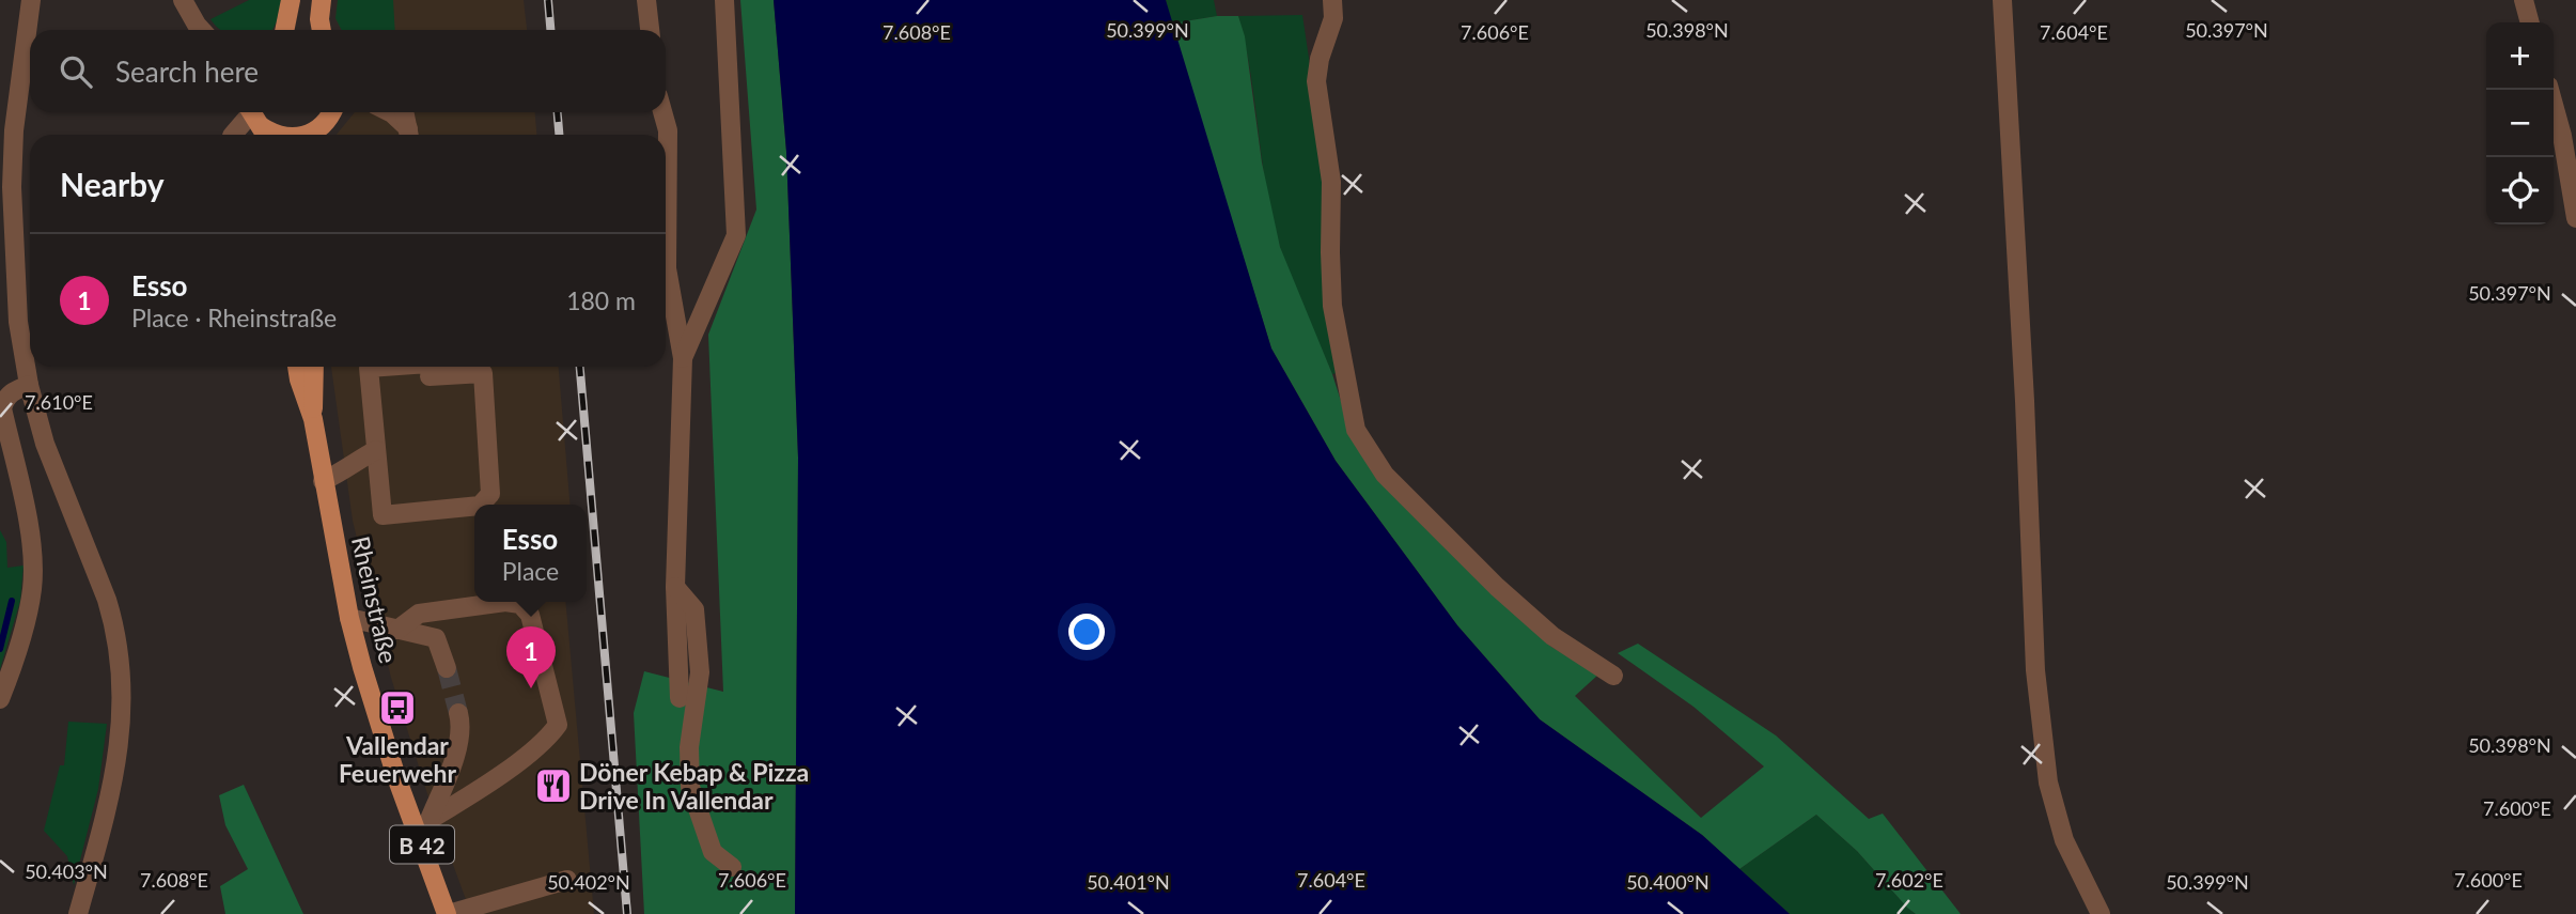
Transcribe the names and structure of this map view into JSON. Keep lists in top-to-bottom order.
{
  "streets": {
    "main road": ["Rheinstraße", "B 42"]
  },
  "places": {
    "bus stop": ["Vallendar Feuerwehr"],
    "restaurant": ["Döner Kebap & Pizza Drive In Vallendar"]
  },
  "page": {
    "map_buttons": ["+", "−"],
    "search": "Search here",
    "heading": "Nearby",
    "list": [
      {
        "mark": "1",
        "name": "Esso",
        "note": "Place · Rheinstraße",
        "value": "180 m"
      }
    ],
    "popup": ["Esso", "Place"],
    "pins": "1"
  },
  "coordinates": [
    "50.397°N",
    "50.399°N",
    "50.398°N",
    "7.608°E",
    "7.606°E",
    "7.604°E",
    "7.610°E",
    "7.600°E",
    "50.403°N",
    "7.602°E",
    "50.402°N",
    "50.401°N",
    "50.400°N"
  ]
}
